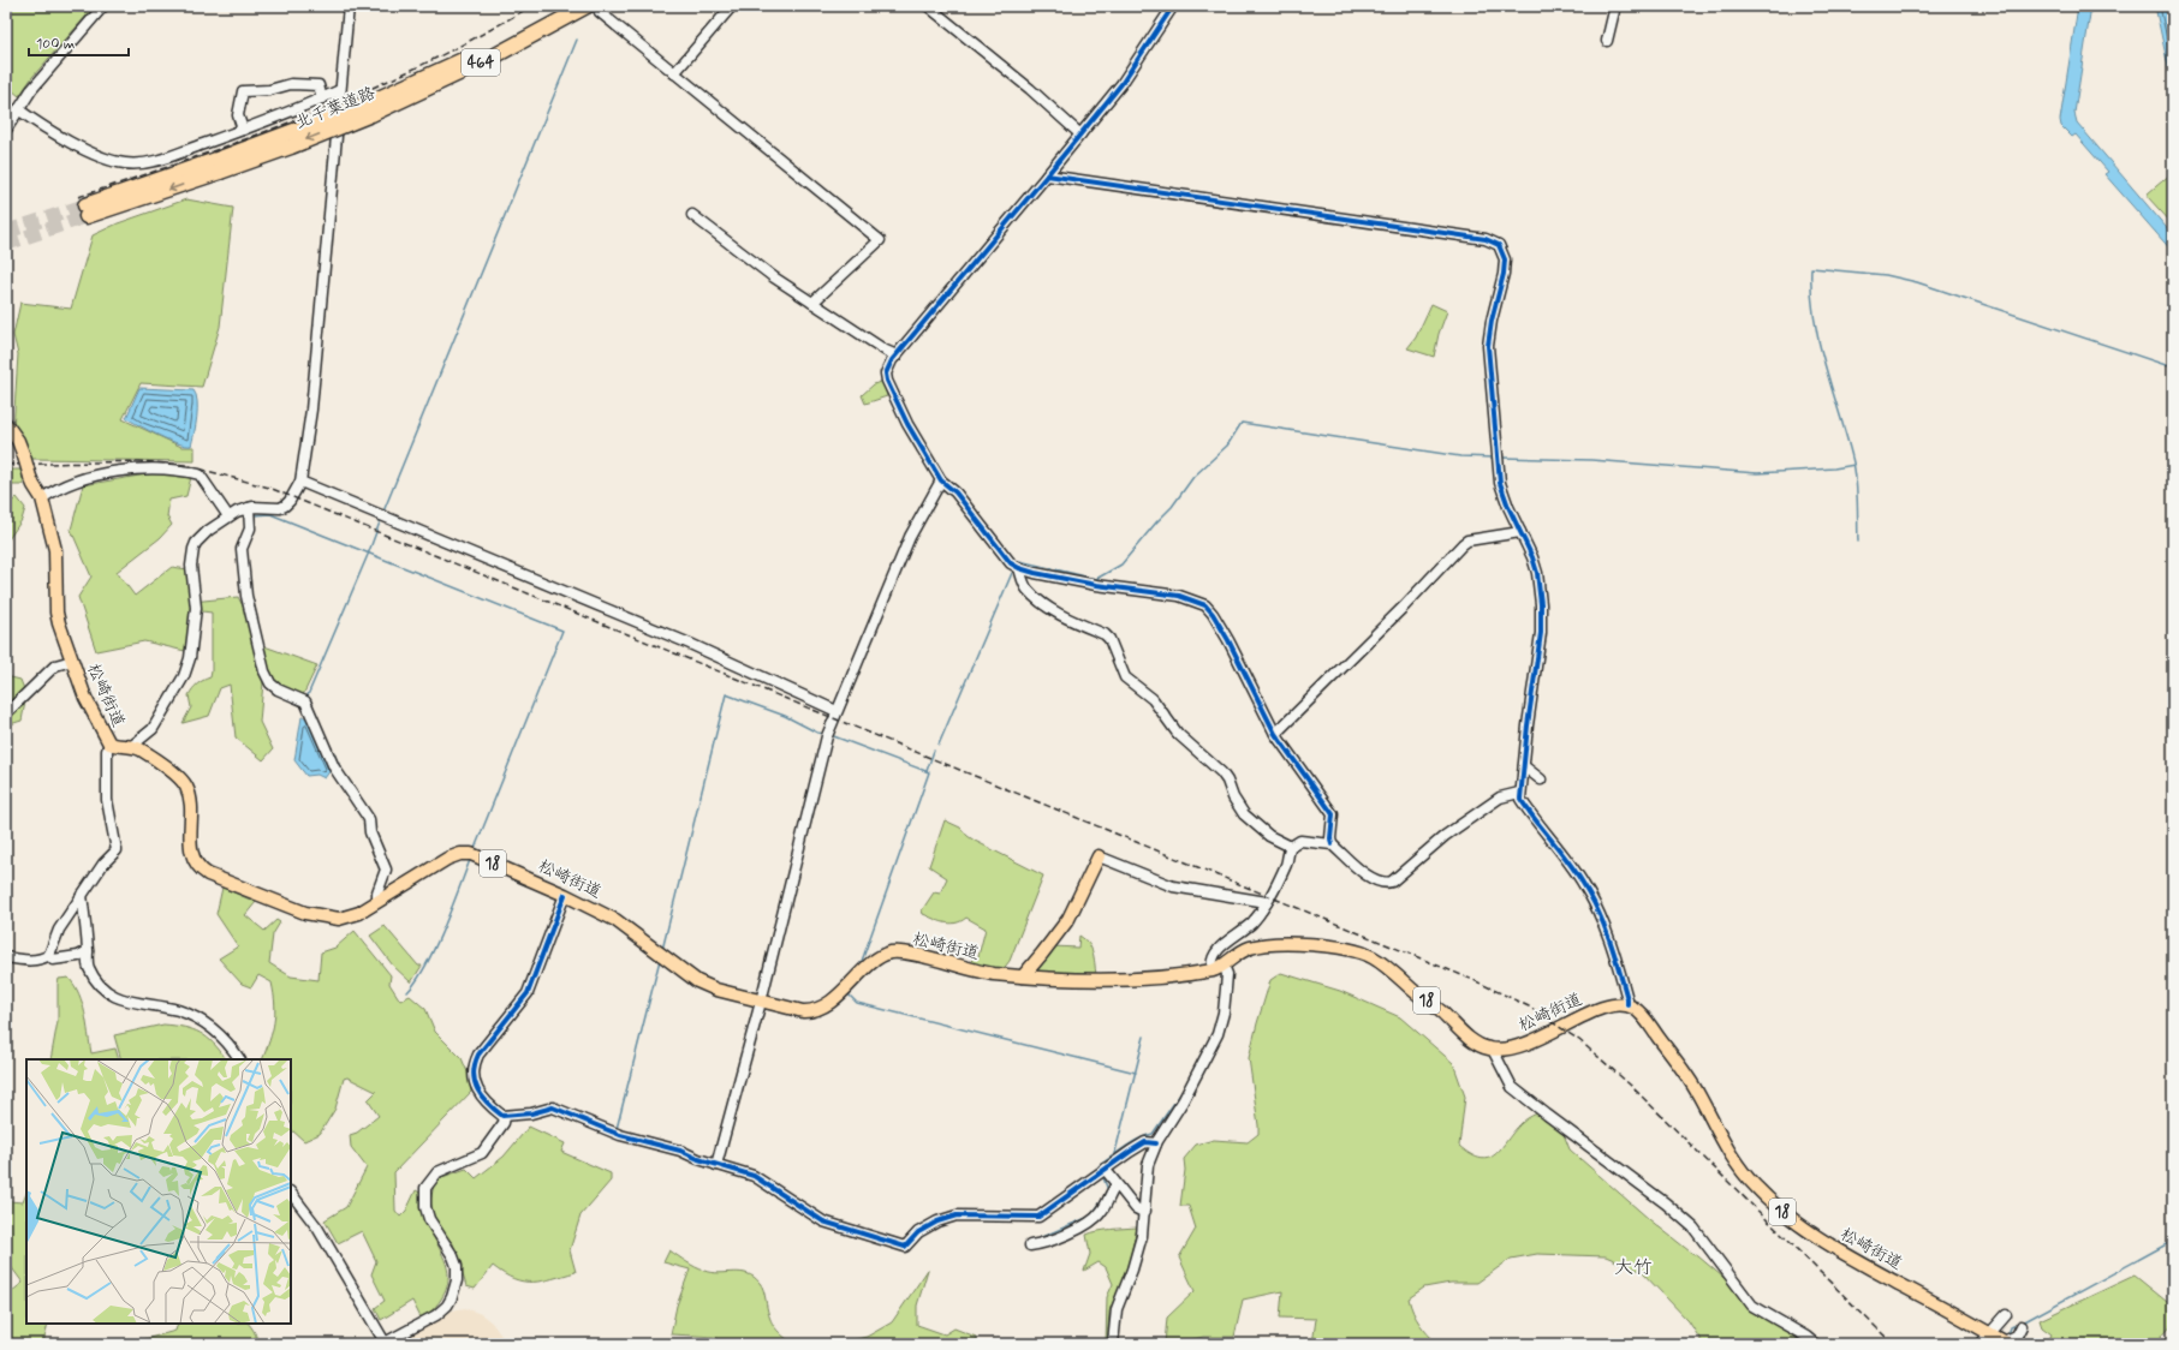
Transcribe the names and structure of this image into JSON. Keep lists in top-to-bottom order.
{
  "streets": {
    "highway": ["464", "北千葉道路"],
    "main road": ["松崎街道", "18"]
  },
  "crossings": [
    ["松崎街道", "18"]
  ],
  "districts": ["大竹"],
  "scale_bar": "100 m"
}
